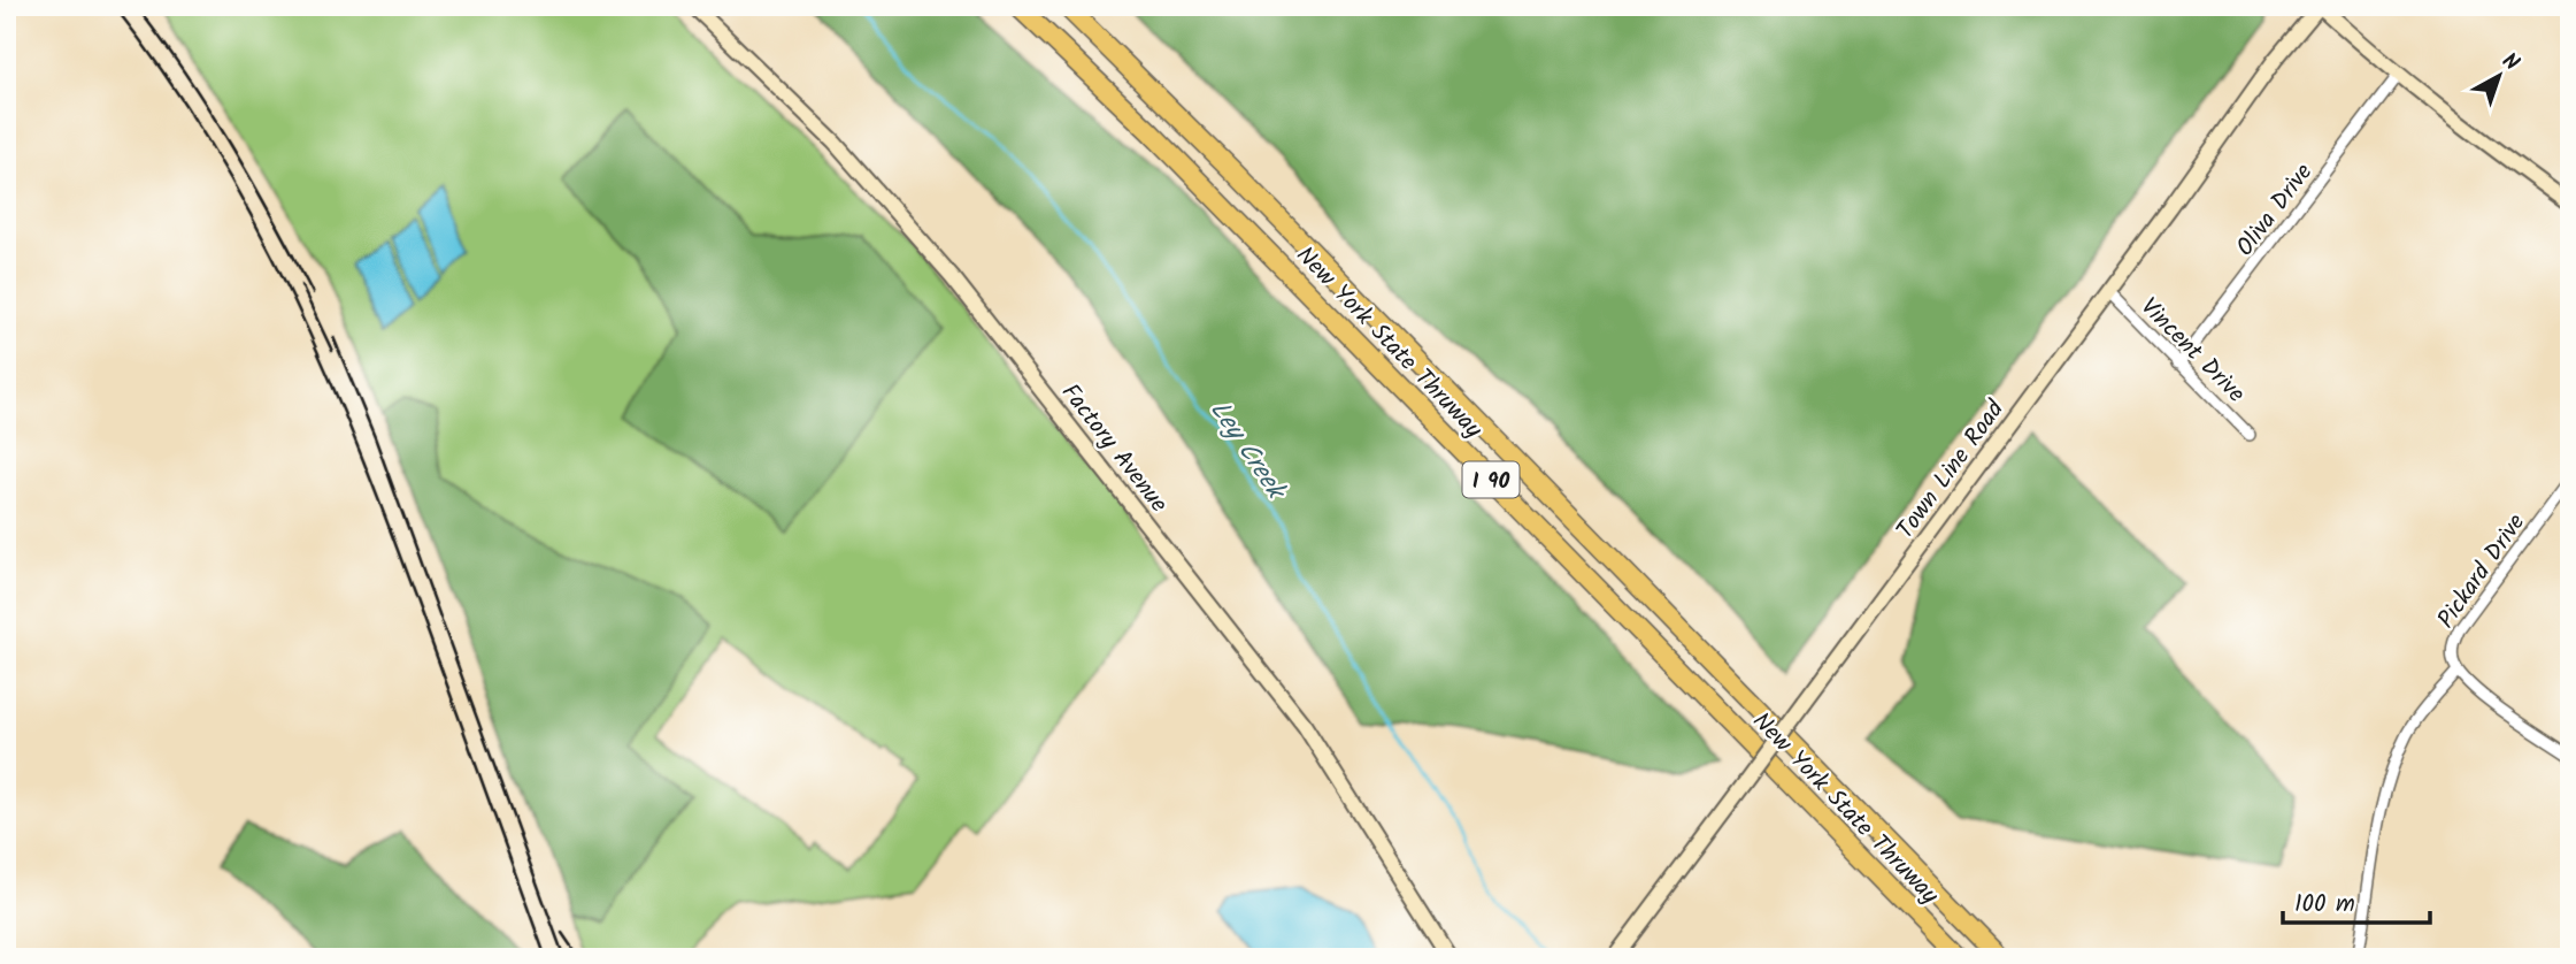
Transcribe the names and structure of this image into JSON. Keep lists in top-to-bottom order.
{
  "streets": {
    "highway": ["New York State Thruway", "I 90"],
    "street": [
      "Oliva Drive",
      "Vincent Drive",
      "Factory Avenue",
      "Town Line Road",
      "Pickard Drive"
    ]
  },
  "crossings": [
    ["Oliva Drive", "Vincent Drive"],
    ["Vincent Drive", "Town Line Road"]
  ],
  "water": ["Ley Creek"],
  "scale_bar": "100 m",
  "north": "top right"
}
